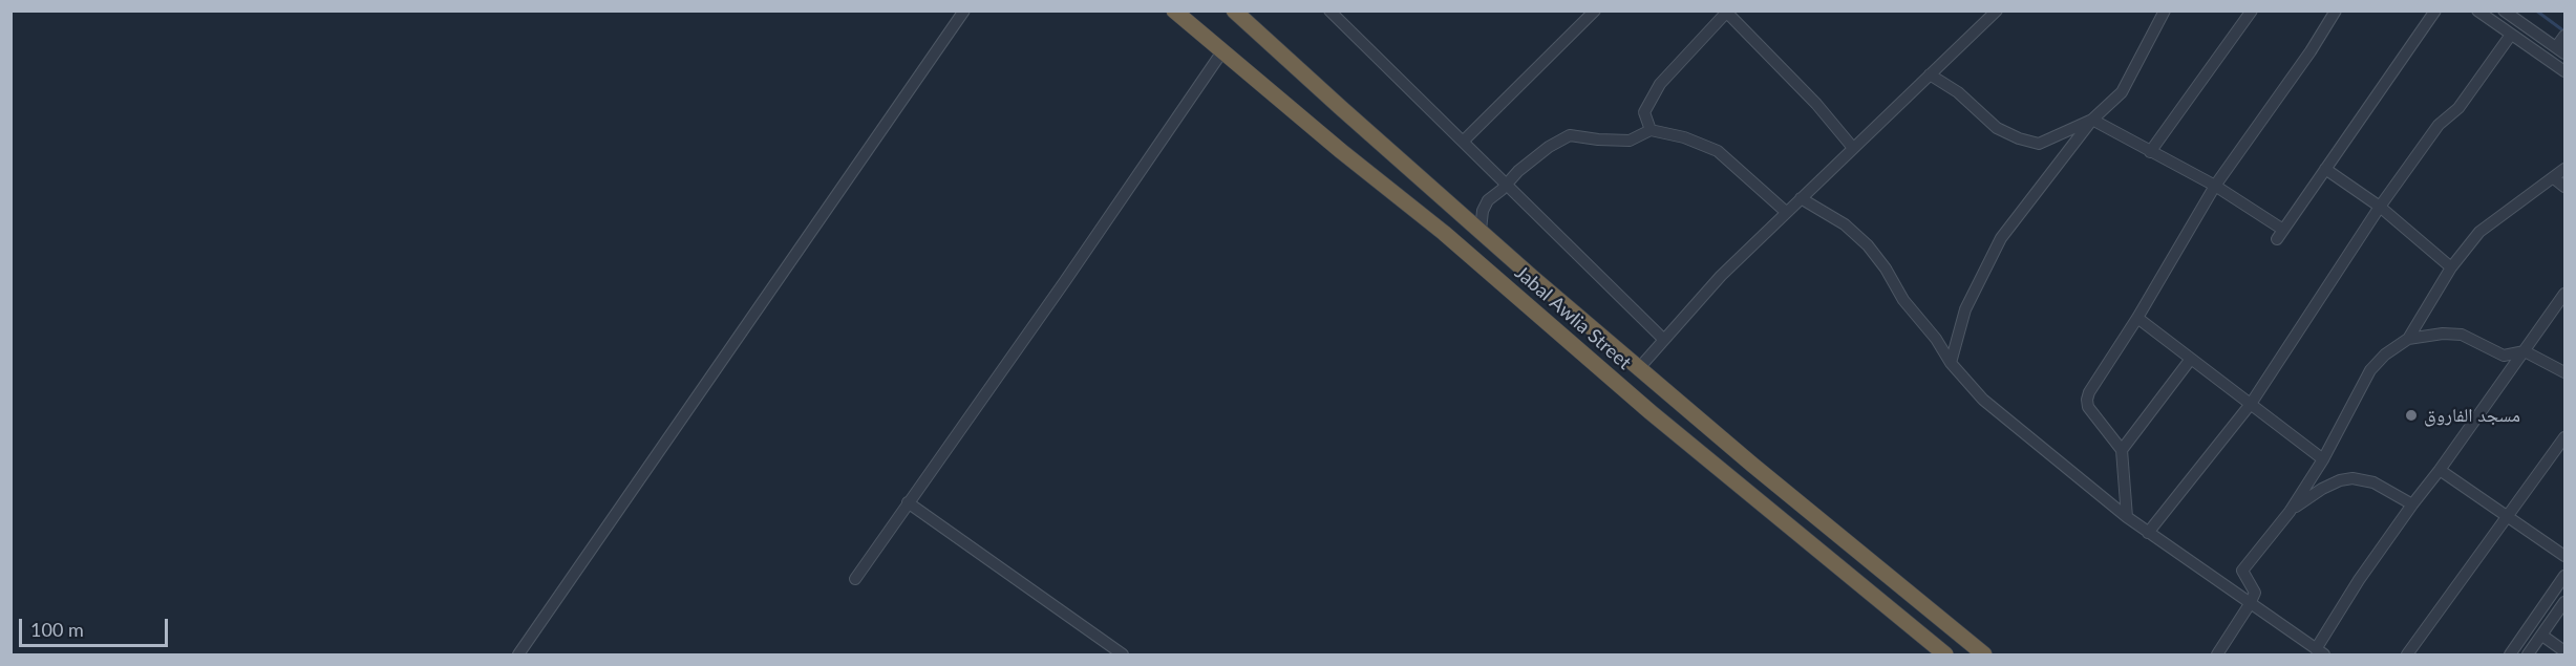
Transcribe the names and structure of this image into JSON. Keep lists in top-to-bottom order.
{
  "streets": {
    "highway": ["Jabal Awlia Street"]
  },
  "places": ["مسجد الفاروق"],
  "scale_bar": "100 m"
}
